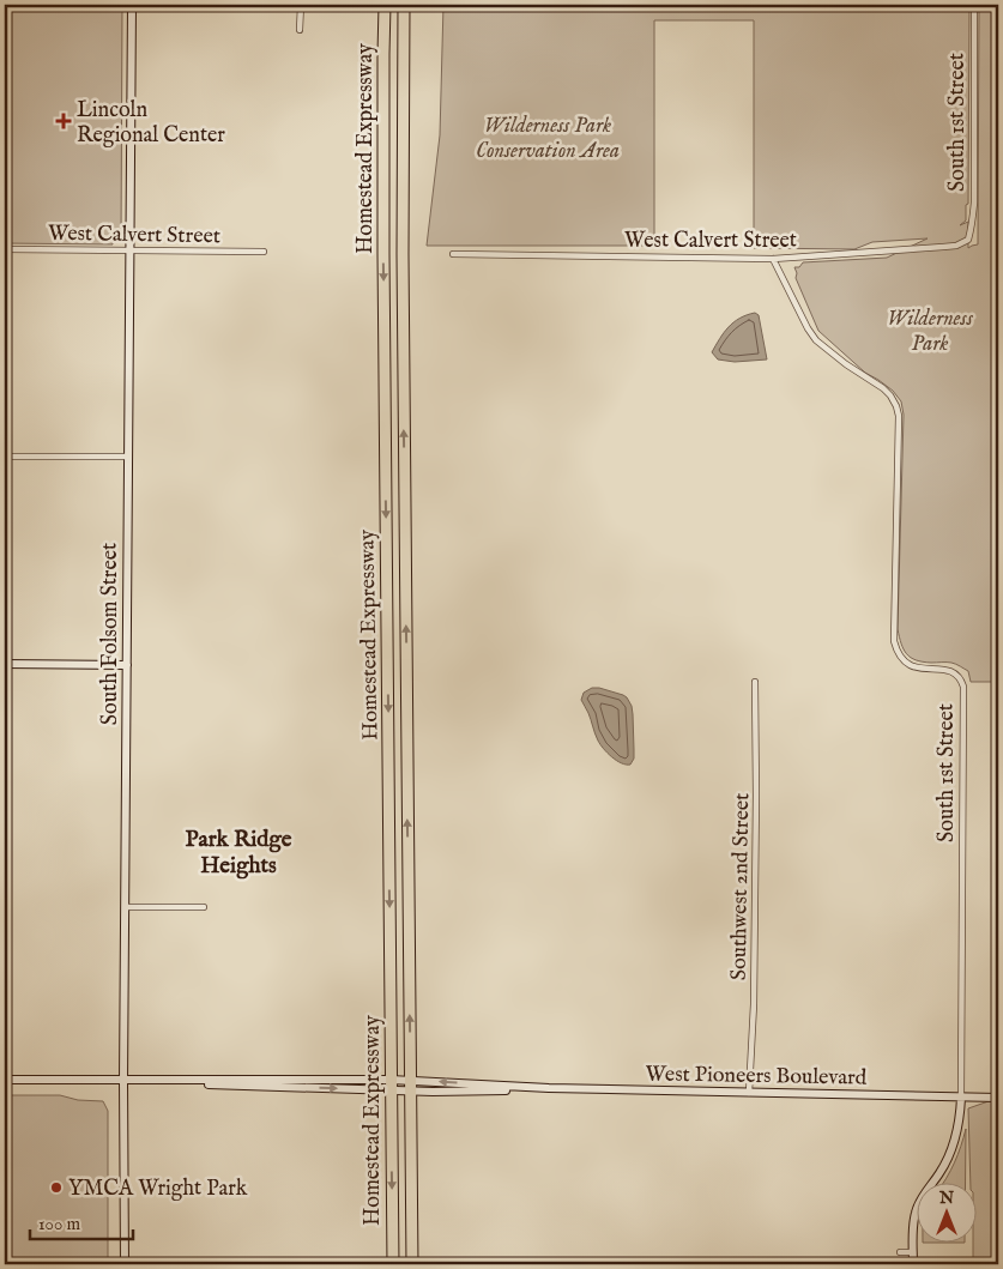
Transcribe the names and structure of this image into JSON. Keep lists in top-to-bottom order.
{
  "streets": {
    "highway": ["Homestead Expressway"],
    "main road": ["South 1st Street", "South Folsom Street", "West Pioneers Boulevard"],
    "street": ["West Calvert Street", "Southwest 2nd Street"]
  },
  "crossings": [
    ["South 1st Street", "West Calvert Street"],
    ["South 1st Street", "West Pioneers Boulevard"],
    ["Homestead Expressway", "West Pioneers Boulevard"],
    ["West Calvert Street", "South Folsom Street"],
    ["South Folsom Street", "West Pioneers Boulevard"],
    ["Southwest 2nd Street", "West Pioneers Boulevard"]
  ],
  "districts": ["Park Ridge Heights"],
  "parks": ["Wilderness Park Conservation Area", "Wilderness Park"],
  "places": {
    "health": ["Lincoln Regional Center"],
    "other": ["YMCA Wright Park"]
  },
  "scale_bar": "100 m",
  "north": "top"
}
